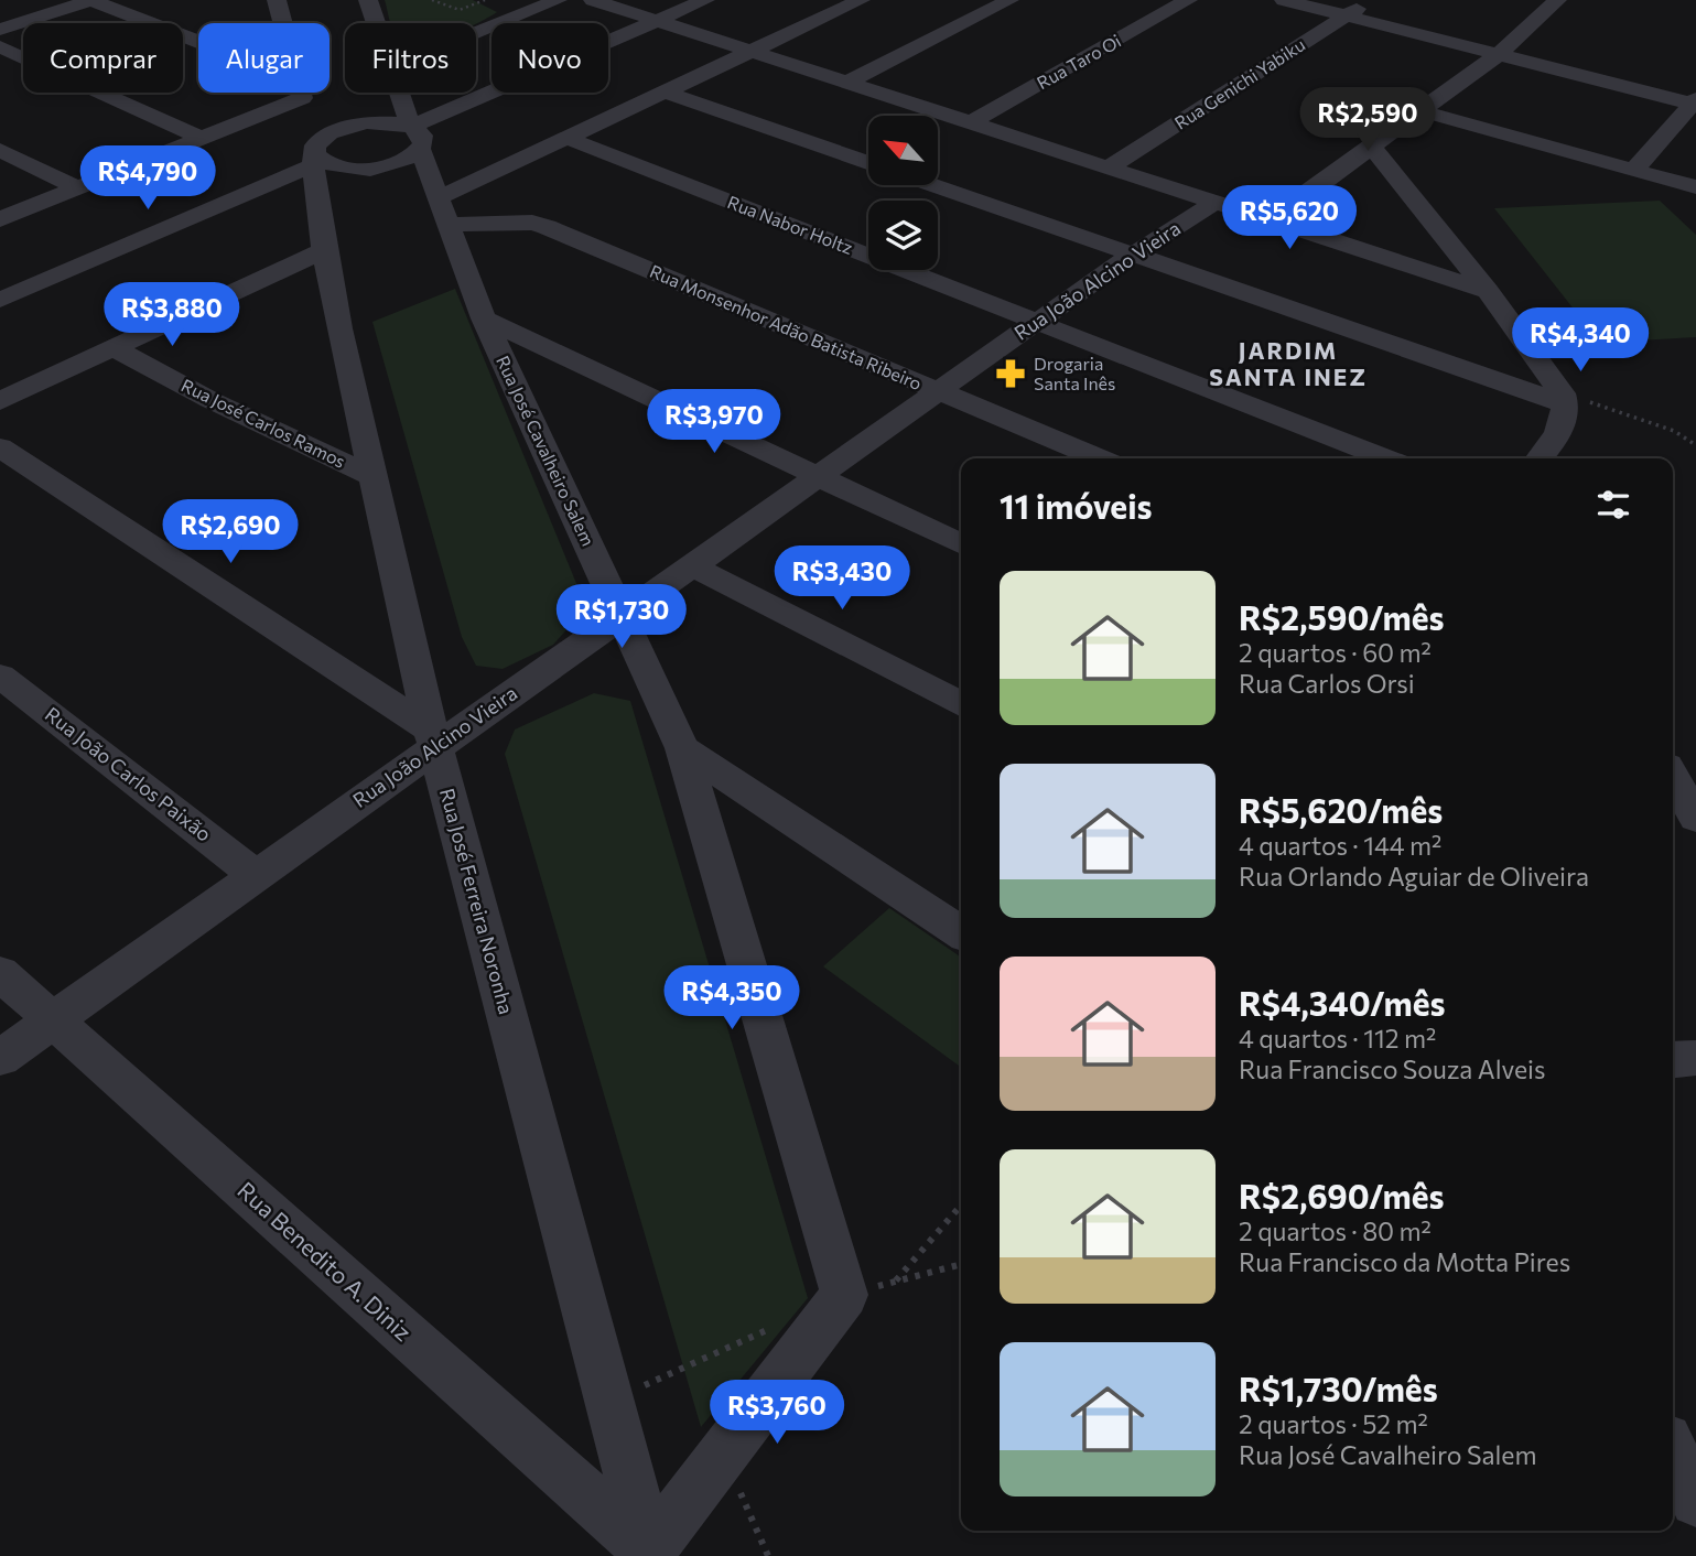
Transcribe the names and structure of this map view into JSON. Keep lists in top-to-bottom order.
{
  "streets": {
    "street": [
      "Rua Taro Oi",
      "Rua Genichi Yabiku",
      "Rua Nabor Holtz",
      "Rua João Alcino Vieira",
      "Rua Monsenhor Adão Batista Ribeiro",
      "Rua José Carlos Ramos",
      "Rua José Cavalheiro Salem",
      "Rua João Carlos Paixão",
      "Rua José Ferreira Noronha",
      "Rua Benedito A. Diniz"
    ]
  },
  "crossings": [
    ["Rua Nabor Holtz", "Rua João Alcino Vieira"],
    ["Rua João Alcino Vieira", "Rua Monsenhor Adão Batista Ribeiro"],
    ["Rua João Alcino Vieira", "Rua José Cavalheiro Salem"],
    ["Rua João Alcino Vieira", "Rua João Carlos Paixão"],
    ["Rua João Alcino Vieira", "Rua José Ferreira Noronha"],
    ["Rua João Alcino Vieira", "Rua Benedito A. Diniz"],
    ["Rua Monsenhor Adão Batista Ribeiro", "Rua José Cavalheiro Salem"],
    ["Rua José Carlos Ramos", "Rua José Ferreira Noronha"],
    ["Rua José Ferreira Noronha", "Rua Benedito A. Diniz"]
  ],
  "districts": ["JARDIM SANTA INEZ"],
  "places": {
    "pharmacy": ["Drogaria Santa Inês"]
  },
  "north": "top left",
  "page": {
    "chip": [
      "Comprar",
      "Alugar",
      "Filtros",
      "Novo"
    ],
    "price": [
      "R$2,590",
      "R$4,790",
      "R$5,620",
      "R$3,880",
      "R$4,340",
      "R$3,970",
      "R$2,690",
      "R$3,430",
      "R$1,730",
      "R$4,350",
      "R$3,760"
    ],
    "heading": "11 imóveis",
    "list": [
      {
        "name": "R$2,590/mês",
        "note": "2 quartos · 60 m² · Rua Carlos Orsi"
      },
      {
        "name": "R$5,620/mês",
        "note": "4 quartos · 144 m² · Rua Orlando Aguiar de Oliveira"
      },
      {
        "name": "R$4,340/mês",
        "note": "4 quartos · 112 m² · Rua Francisco Souza Alveis"
      },
      {
        "name": "R$2,690/mês",
        "note": "2 quartos · 80 m² · Rua Francisco da Motta Pires"
      },
      {
        "name": "R$1,730/mês",
        "note": "2 quartos · 52 m² · Rua José Cavalheiro Salem"
      }
    ]
  }
}
